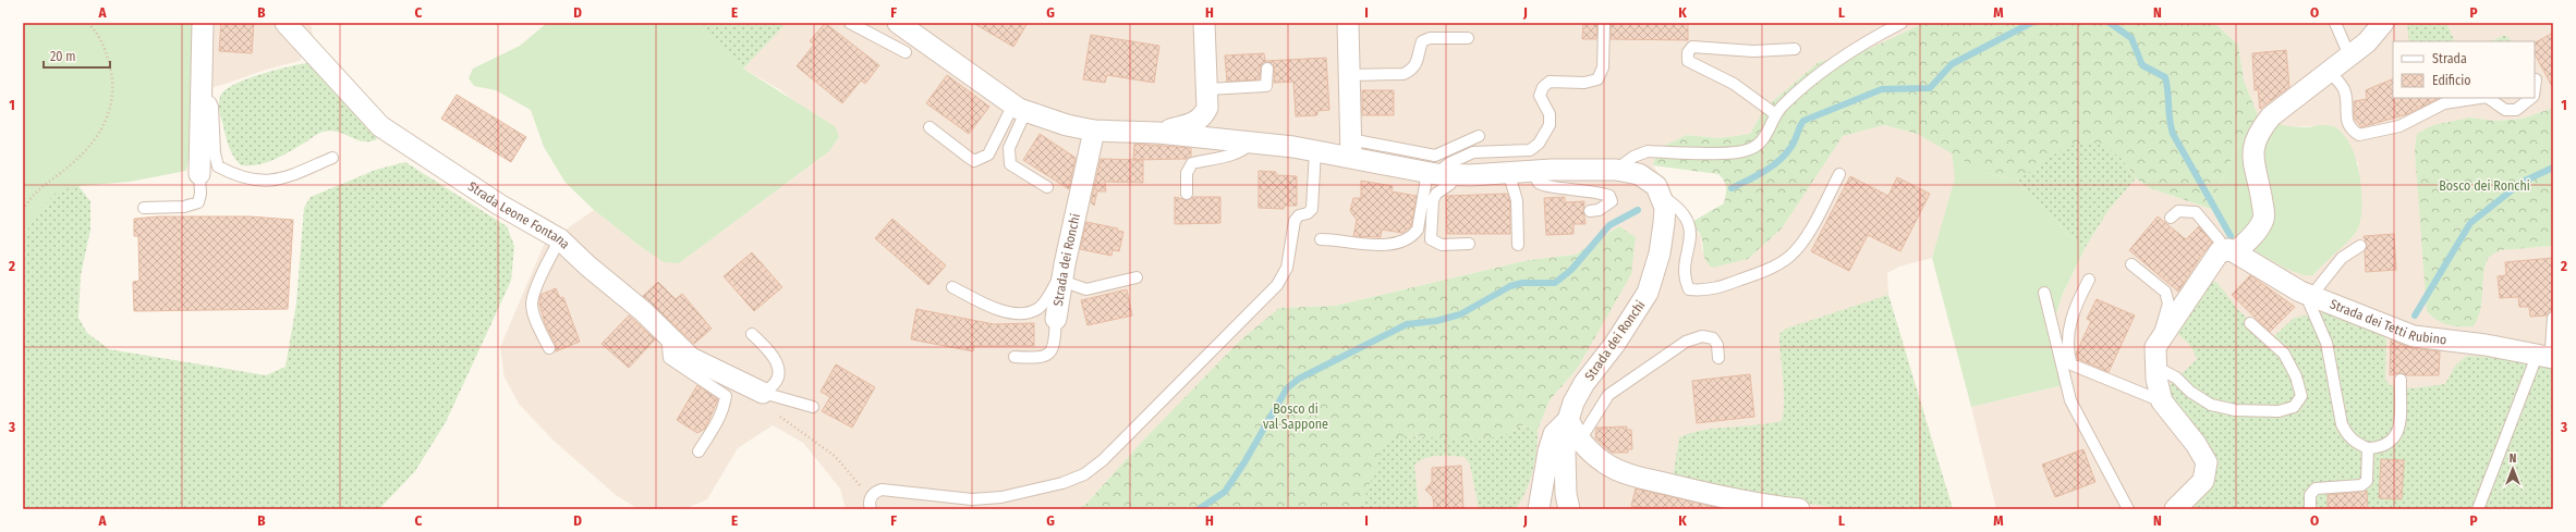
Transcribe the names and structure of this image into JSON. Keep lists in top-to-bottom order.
{
  "streets": {
    "street": ["Strada Leone Fontana", "Strada dei Ronchi", "Strada dei Tetti Rubino"]
  },
  "parks": ["Bosco dei Ronchi", "Bosco di val Sappone"],
  "legend": ["Strada", "Edificio"],
  "scale_bar": "20 m",
  "north": "top",
  "grid": {
    "columns": [
      "A",
      "B",
      "C",
      "D",
      "E",
      "F",
      "G",
      "H",
      "I",
      "J",
      "K",
      "L",
      "M",
      "N",
      "O",
      "P"
    ],
    "rows": ["1", "2", "3"]
  }
}
